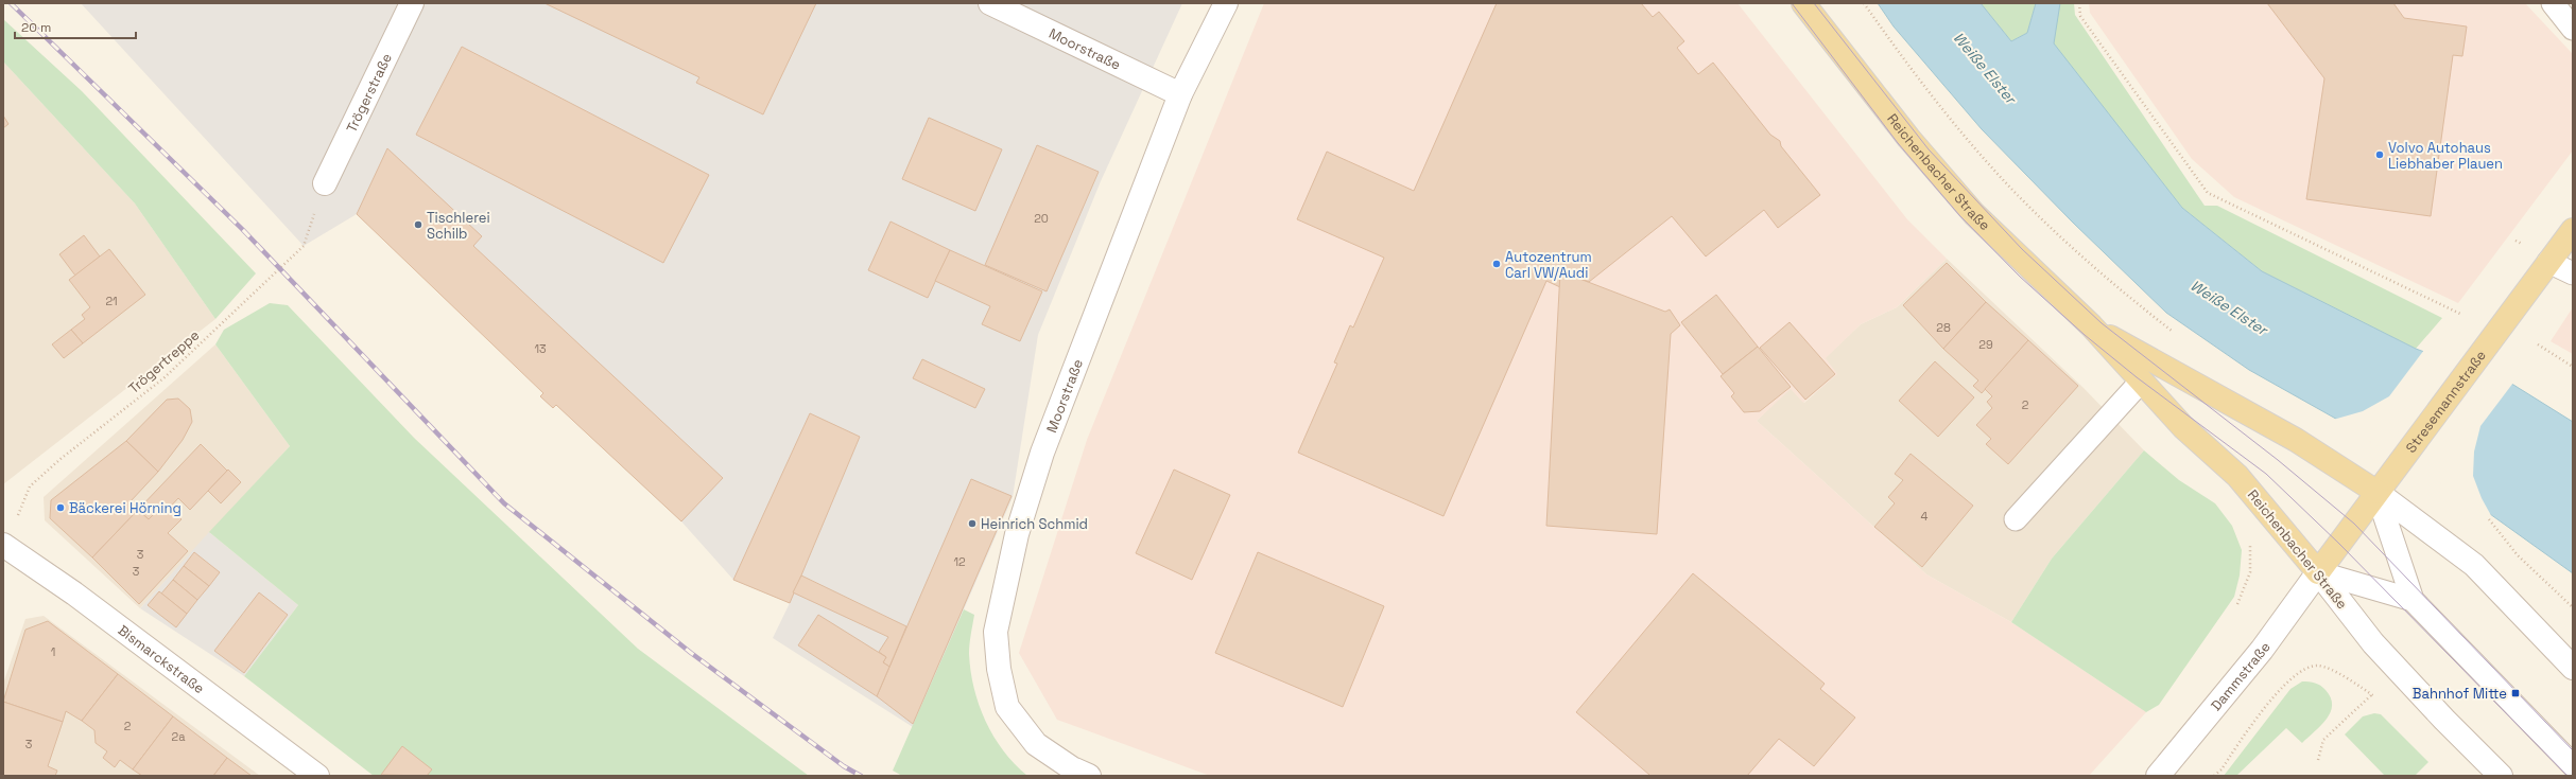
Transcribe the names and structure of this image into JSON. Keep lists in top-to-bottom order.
{
  "streets": {
    "main road": ["Reichenbacher Straße", "Stresemannstraße"],
    "street": [
      "Moorstraße",
      "Trögerstraße",
      "Bismarckstraße",
      "Dammstraße"
    ],
    "path": ["Trögertreppe"]
  },
  "crossings": [
    ["Trögerstraße", "Trögertreppe"],
    ["Reichenbacher Straße", "Stresemannstraße"],
    ["Reichenbacher Straße", "Dammstraße"],
    ["Trögertreppe", "Bismarckstraße"],
    ["Stresemannstraße", "Dammstraße"]
  ],
  "water": ["Weiße Elster"],
  "places": {
    "other": [
      "Volvo Autohaus Liebhaber Plauen",
      "Tischlerei Schilb",
      "Autozentrum Carl VW/Audi",
      "Bäckerei Hörning",
      "Heinrich Schmid"
    ],
    "transit": ["Bahnhof Mitte"]
  },
  "house_numbers": [
    "20",
    "21",
    "28",
    "29",
    "13",
    "2",
    "4",
    "3",
    "12",
    "3",
    "1",
    "2",
    "2a",
    "3"
  ],
  "scale_bar": "20 m"
}
